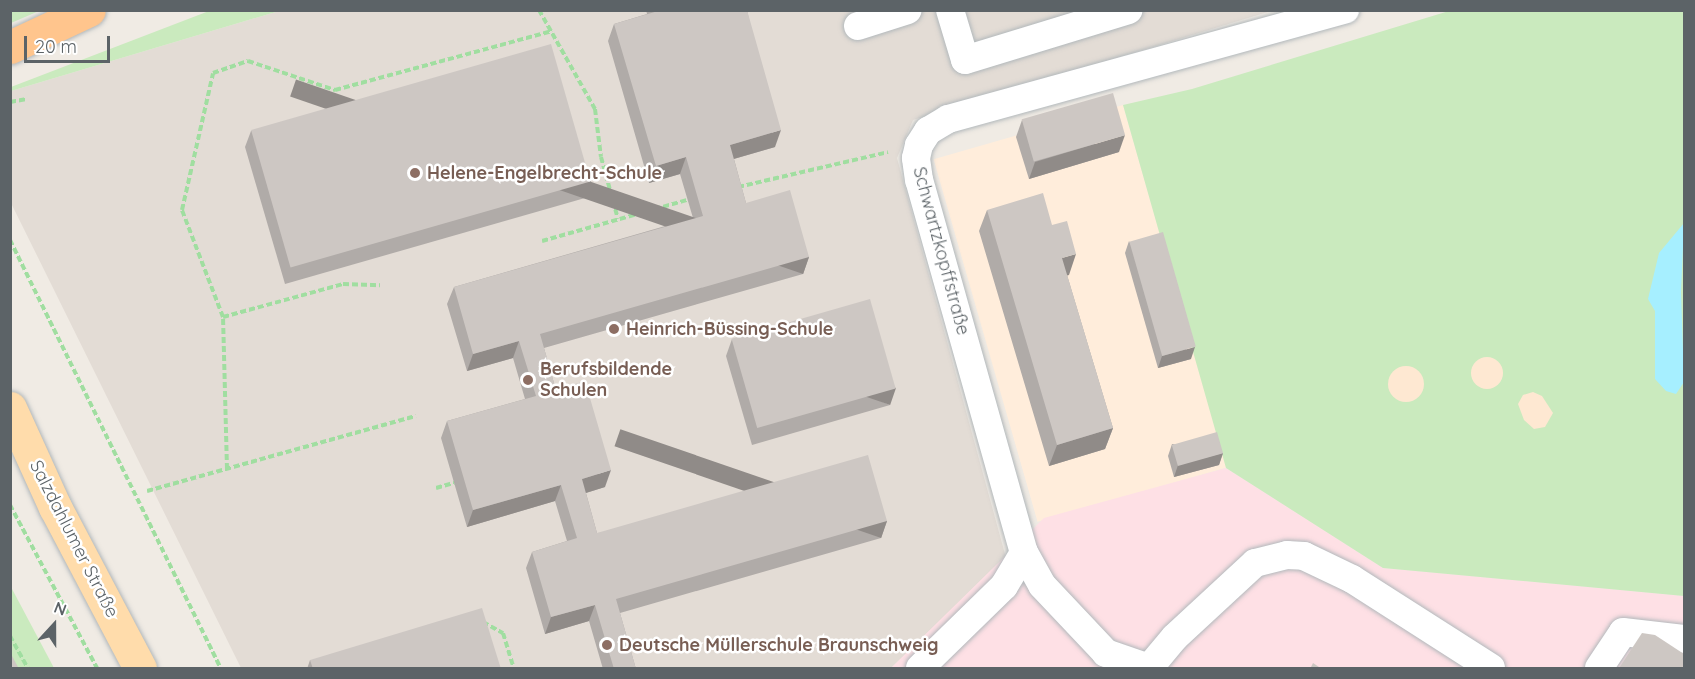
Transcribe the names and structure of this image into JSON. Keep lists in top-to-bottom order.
{
  "streets": {
    "main road": ["Salzdahlumer Straße"],
    "lane": ["Schwartzkopffstraße"]
  },
  "places": [
    "Helene-Engelbrecht-Schule",
    "Heinrich-Büssing-Schule",
    "Berufsbildende Schulen",
    "Deutsche Müllerschule Braunschweig"
  ],
  "scale_bar": "20 m",
  "north": "top"
}
